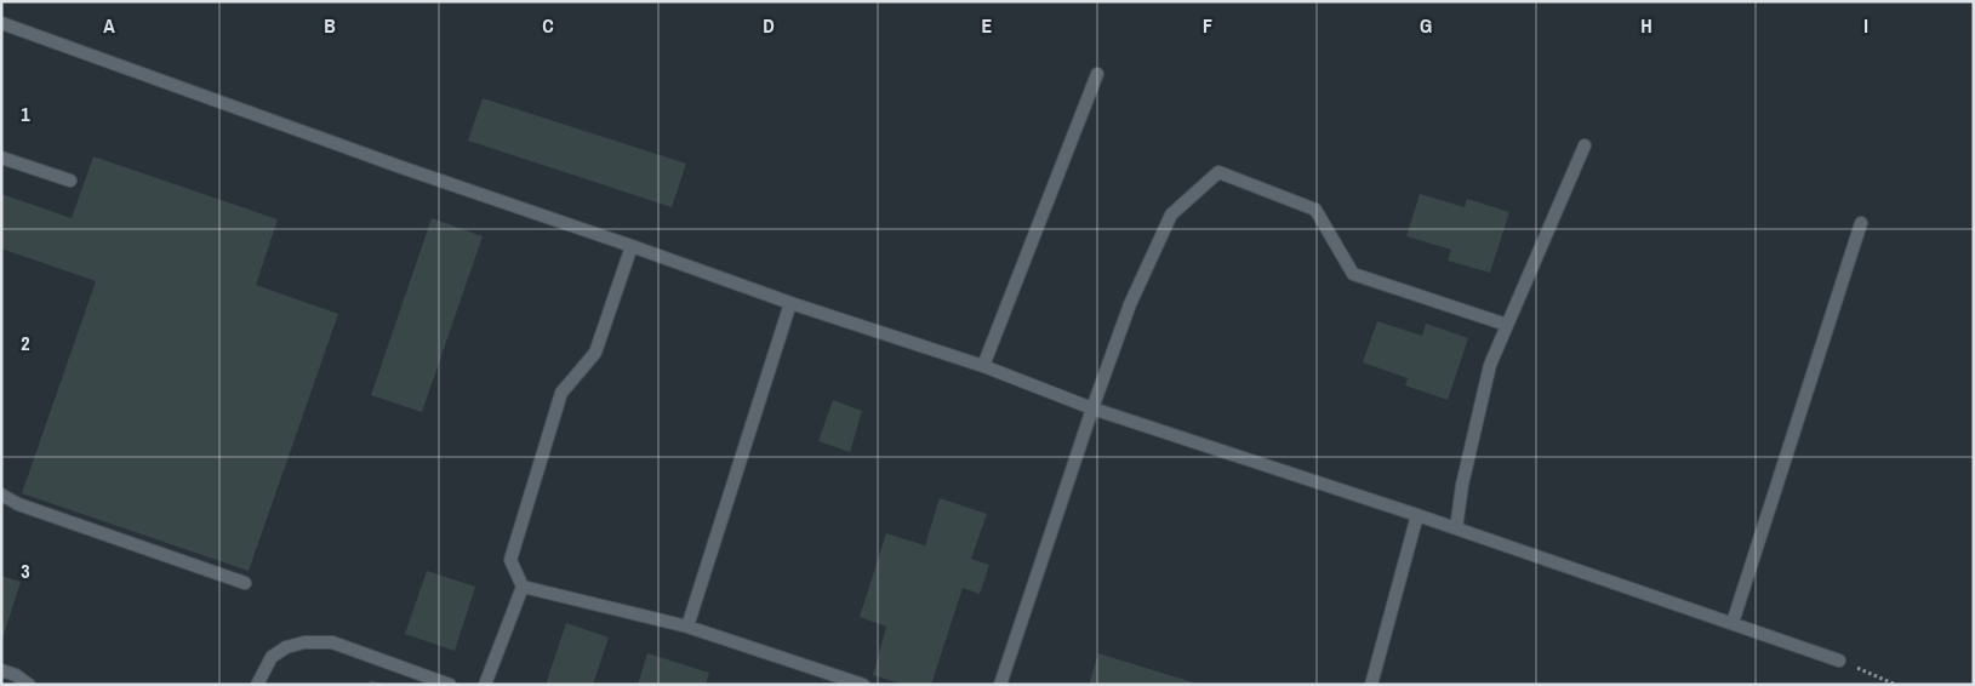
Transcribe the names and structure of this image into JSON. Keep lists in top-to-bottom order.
{
  "grid": {
    "columns": [
      "A",
      "B",
      "C",
      "D",
      "E",
      "F",
      "G",
      "H",
      "I"
    ],
    "rows": ["1", "2", "3"]
  }
}
